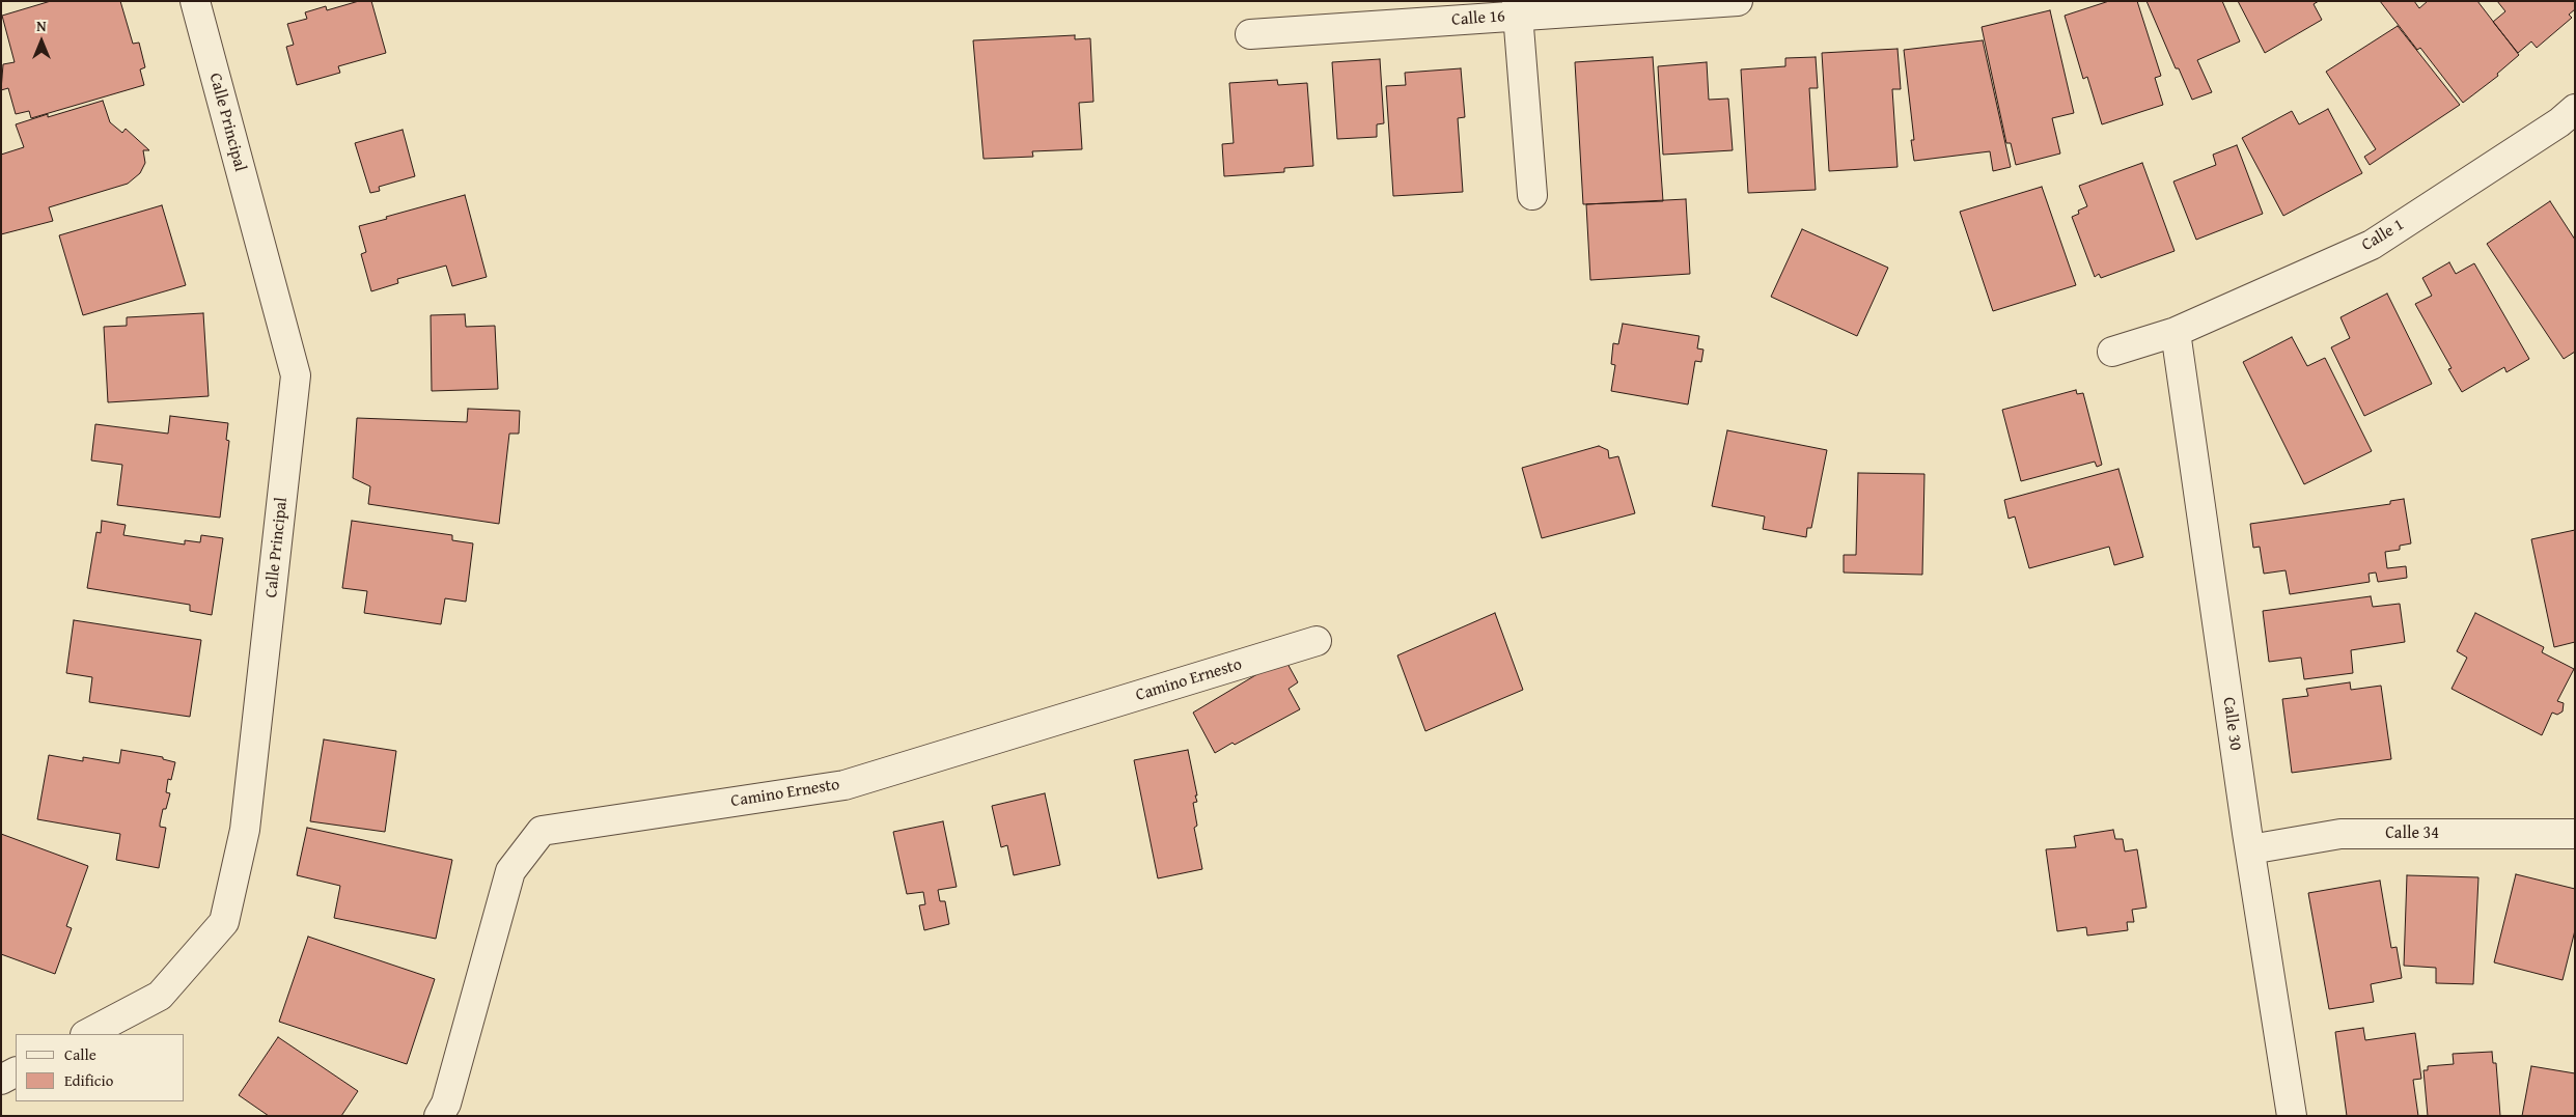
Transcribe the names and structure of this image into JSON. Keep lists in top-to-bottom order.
{
  "streets": {
    "street": [
      "Calle 16",
      "Calle Principal",
      "Calle 1",
      "Camino Ernesto",
      "Calle 30",
      "Calle 34"
    ]
  },
  "crossings": [
    ["Calle 1", "Calle 30"],
    ["Calle 30", "Calle 34"]
  ],
  "legend": ["Calle", "Edificio"],
  "north": "top"
}
